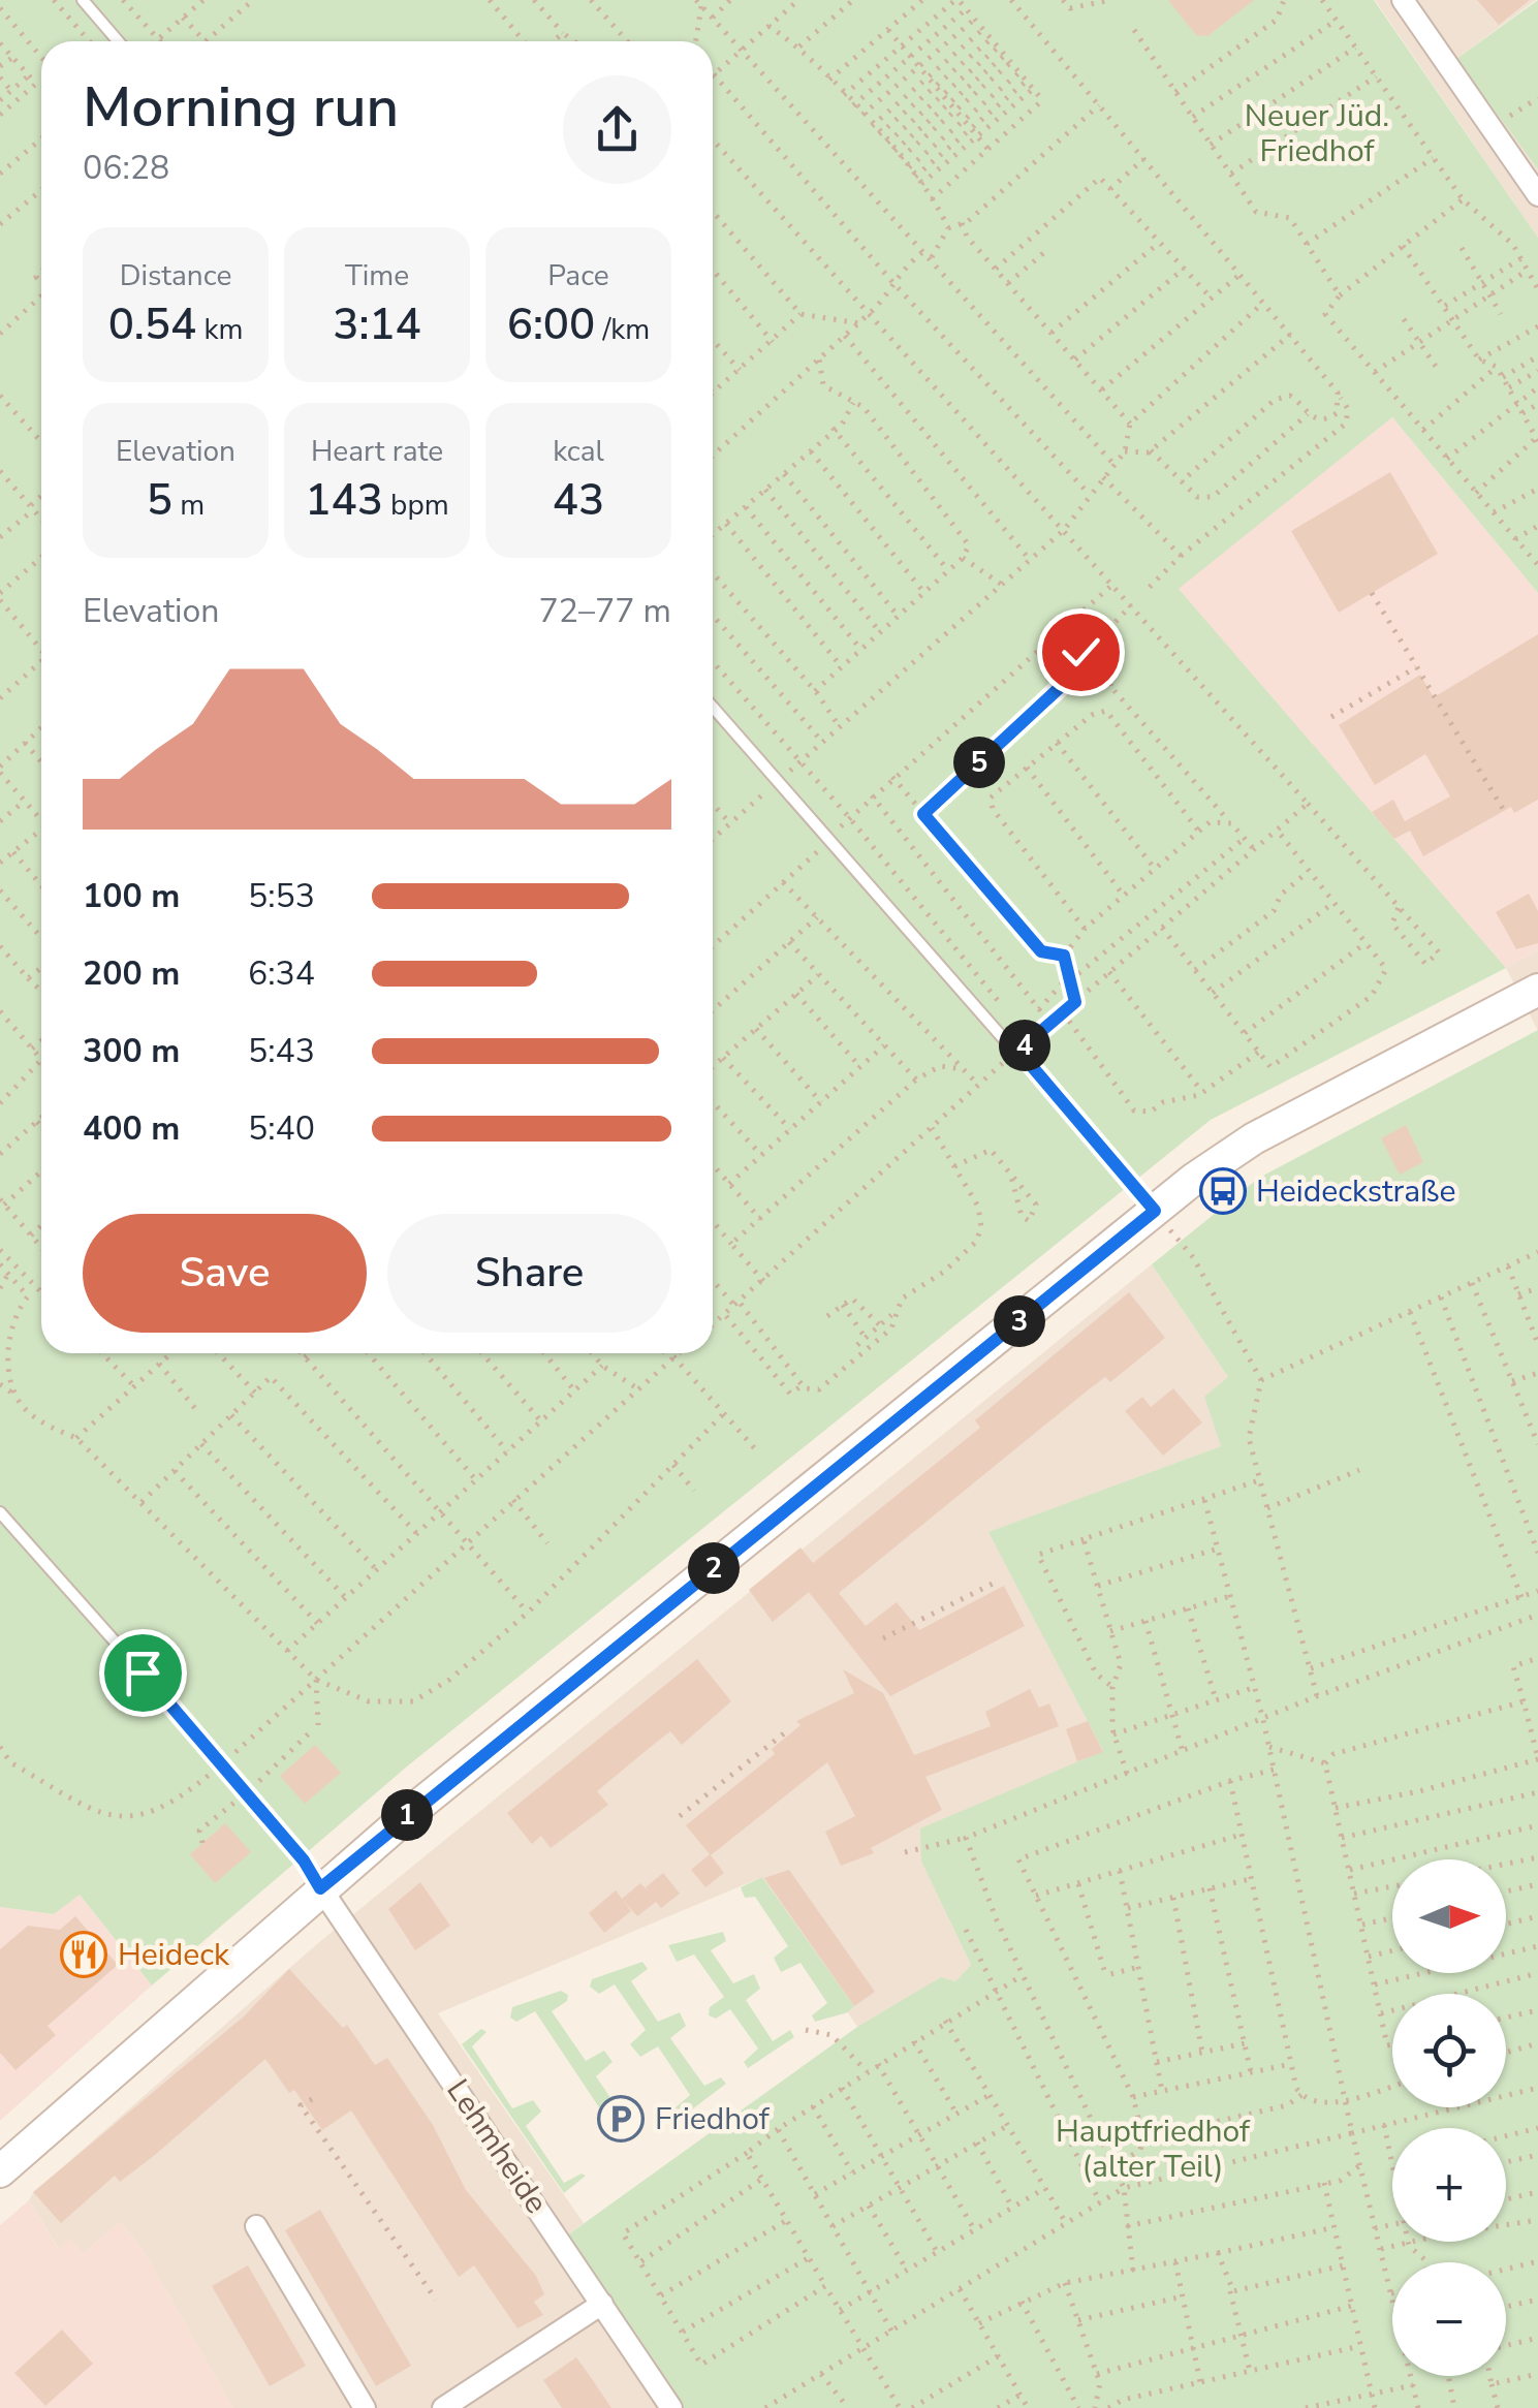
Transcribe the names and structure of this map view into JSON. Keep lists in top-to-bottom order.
{
  "streets": {
    "street": ["Lehmheide"]
  },
  "parks": ["Neuer Jüd. Friedhof", "Hauptfriedhof (alter Teil)"],
  "places": {
    "bus stop": ["Heideckstraße"],
    "restaurant": ["Heideck"],
    "parking": ["Friedhof"]
  },
  "north": "right",
  "page": {
    "heading": ["Morning run", "06:28"],
    "stats": [
      ["Distance", "0.54 km"],
      ["Time", "3:14"],
      ["Pace", "6:00 /km"],
      ["Elevation", "5 m"],
      ["Heart rate", "143 bpm"],
      ["kcal", "43"]
    ],
    "chart": ["Elevation", "72–77 m"],
    "pins": [
      "5",
      "4",
      "3",
      "2",
      "1"
    ],
    "list": [
      {
        "name": "100 m",
        "note": "5:53"
      },
      {
        "name": "200 m",
        "note": "6:34"
      },
      {
        "name": "300 m",
        "note": "5:43"
      },
      {
        "name": "400 m",
        "note": "5:40"
      }
    ],
    "buttons": ["Save", "Share"],
    "map_buttons": ["+", "−"]
  }
}
